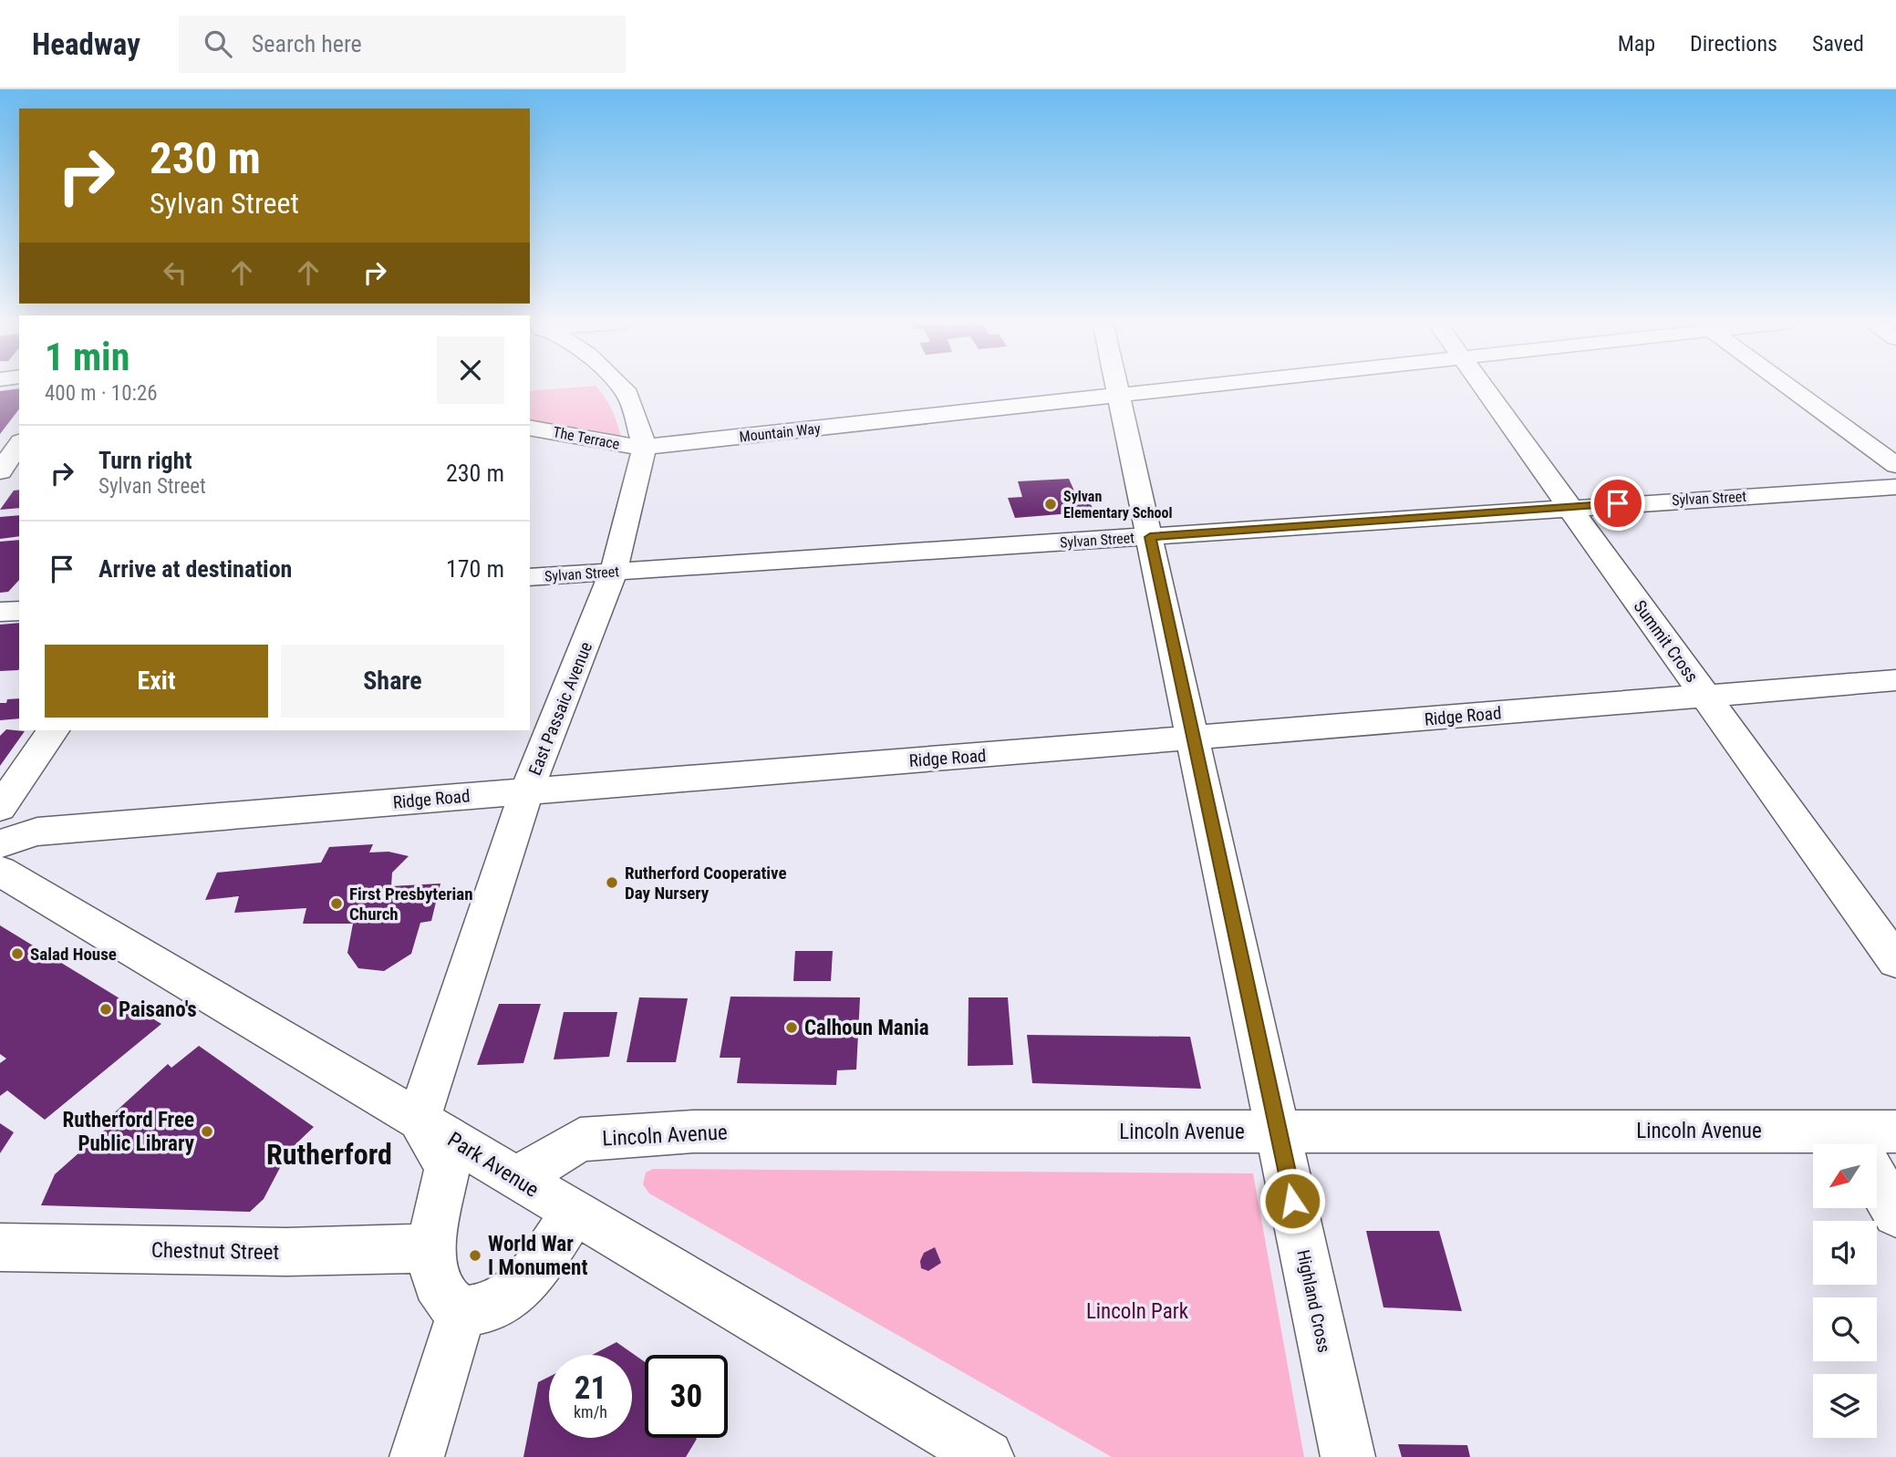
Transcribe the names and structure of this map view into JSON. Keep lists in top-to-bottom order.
{
  "streets": {
    "street": [
      "Mountain Way",
      "The Terrace",
      "Sylvan Street",
      "Summit Cross",
      "East Passaic Avenue",
      "Ridge Road",
      "Lincoln Avenue",
      "Park Avenue",
      "Chestnut Street",
      "Highland Cross"
    ]
  },
  "crossings": [
    ["Mountain Way", "The Terrace"],
    ["Mountain Way", "East Passaic Avenue"],
    ["Mountain Way", "Highland Cross"],
    ["The Terrace", "East Passaic Avenue"],
    ["Sylvan Street", "Summit Cross"],
    ["Sylvan Street", "East Passaic Avenue"],
    ["Sylvan Street", "Highland Cross"],
    ["Summit Cross", "Ridge Road"],
    ["East Passaic Avenue", "Ridge Road"],
    ["East Passaic Avenue", "Park Avenue"],
    ["Ridge Road", "Highland Cross"],
    ["Lincoln Avenue", "Park Avenue"],
    ["Lincoln Avenue", "Highland Cross"]
  ],
  "districts": ["Rutherford"],
  "parks": ["Lincoln Park"],
  "places": [
    "Sylvan Elementary School",
    "Rutherford Cooperative Day Nursery",
    "First Presbyterian Church",
    "Salad House",
    "Paisano's",
    "Calhoun Mania",
    "Rutherford Free Public Library",
    "World War I Monument"
  ],
  "north": "bottom left",
  "page": {
    "header": "Headway",
    "search": "Search here",
    "nav": ["Map", "Directions", "Saved"],
    "turn": ["230 m", "Sylvan Street"],
    "heading": ["1 min", "400 m · 10:26"],
    "list": [
      {
        "name": "Turn right",
        "note": "Sylvan Street",
        "value": "230 m"
      },
      {
        "name": "Arrive at destination",
        "value": "170 m"
      }
    ],
    "buttons": ["Exit", "Share"],
    "speed": "21 km/h",
    "limit": "30"
  }
}
